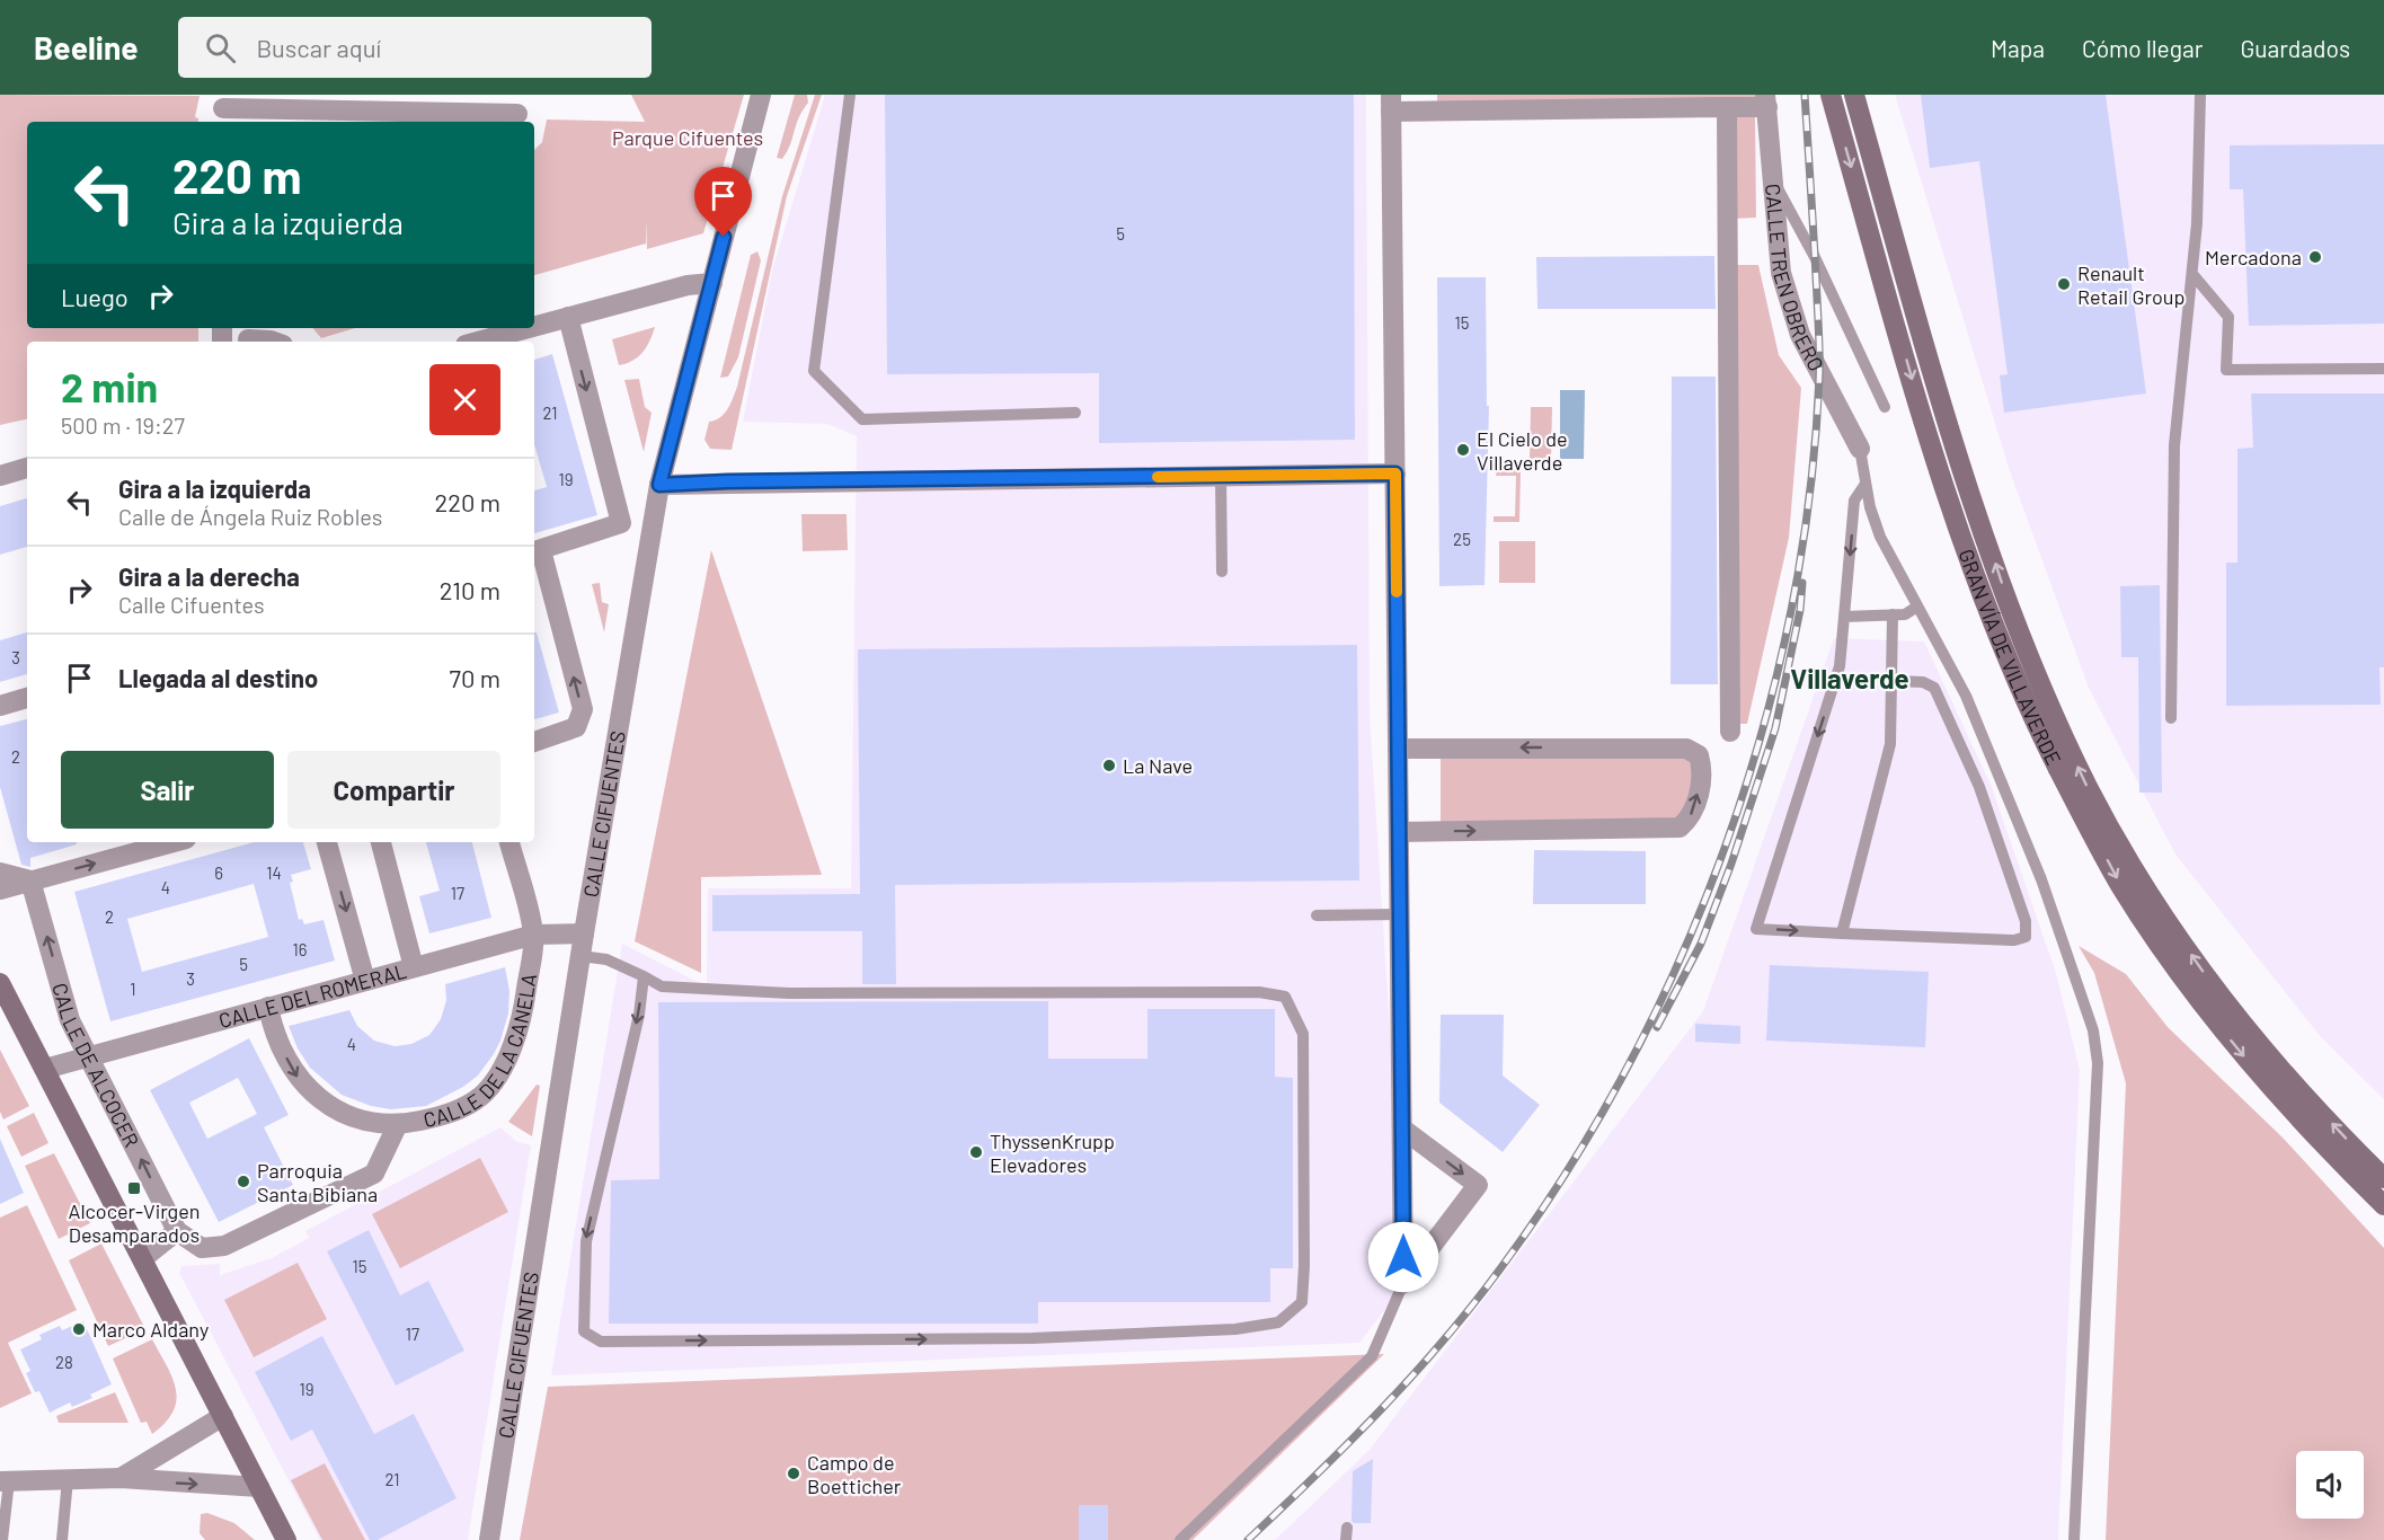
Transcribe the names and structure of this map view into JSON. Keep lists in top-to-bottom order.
{
  "streets": {
    "street": [
      "CALLE TREN OBRERO",
      "GRAN VÍA DE VILLAVERDE",
      "CALLE CIFUENTES",
      "CALLE DEL ROMERAL",
      "CALLE DE LA CANELA",
      "CALLE DE ALCOCER"
    ]
  },
  "crossings": [
    ["CALLE CIFUENTES", "CALLE DEL ROMERAL"],
    ["CALLE DEL ROMERAL", "CALLE DE LA CANELA"],
    ["CALLE DEL ROMERAL", "CALLE DE ALCOCER"]
  ],
  "districts": ["Villaverde"],
  "parks": ["Parque Cifuentes"],
  "places": {
    "other": [
      "Mercadona",
      "Renault Retail Group",
      "El Cielo de Villaverde",
      "La Nave",
      "ThyssenKrupp Elevadores",
      "Parroquia Santa Bibiana",
      "Marco Aldany",
      "Campo de Boetticher"
    ],
    "transit": ["Alcocer-Virgen Desamparados"]
  },
  "house_numbers": [
    "5",
    "15",
    "21",
    "19",
    "25",
    "3",
    "2",
    "6",
    "14",
    "4",
    "17",
    "2",
    "16",
    "5",
    "3",
    "1",
    "4",
    "15",
    "17",
    "28",
    "19",
    "21"
  ],
  "page": {
    "header": "Beeline",
    "search": "Buscar aquí",
    "nav": ["Mapa", "Cómo llegar", "Guardados"],
    "turn": ["220 m", "Gira a la izquierda"],
    "then": "Luego",
    "heading": ["2 min", "500 m · 19:27"],
    "list": [
      {
        "name": "Gira a la izquierda",
        "note": "Calle de Ángela Ruiz Robles",
        "value": "220 m"
      },
      {
        "name": "Gira a la derecha",
        "note": "Calle Cifuentes",
        "value": "210 m"
      },
      {
        "name": "Llegada al destino",
        "value": "70 m"
      }
    ],
    "buttons": ["Salir", "Compartir"]
  }
}
